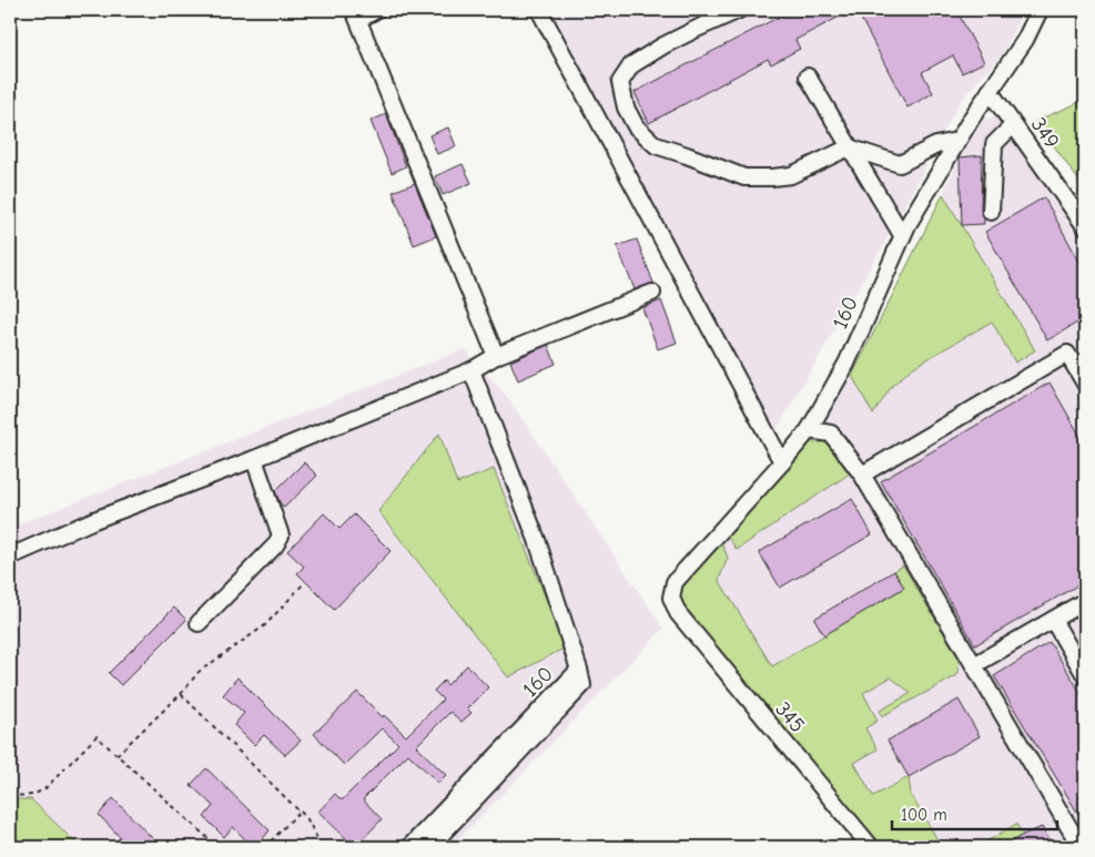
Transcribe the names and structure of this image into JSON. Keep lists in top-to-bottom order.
{
  "streets": {
    "street": ["349", "160", "345"]
  },
  "crossings": [
    ["349", "160"],
    ["160", "345"]
  ],
  "scale_bar": "100 m"
}
